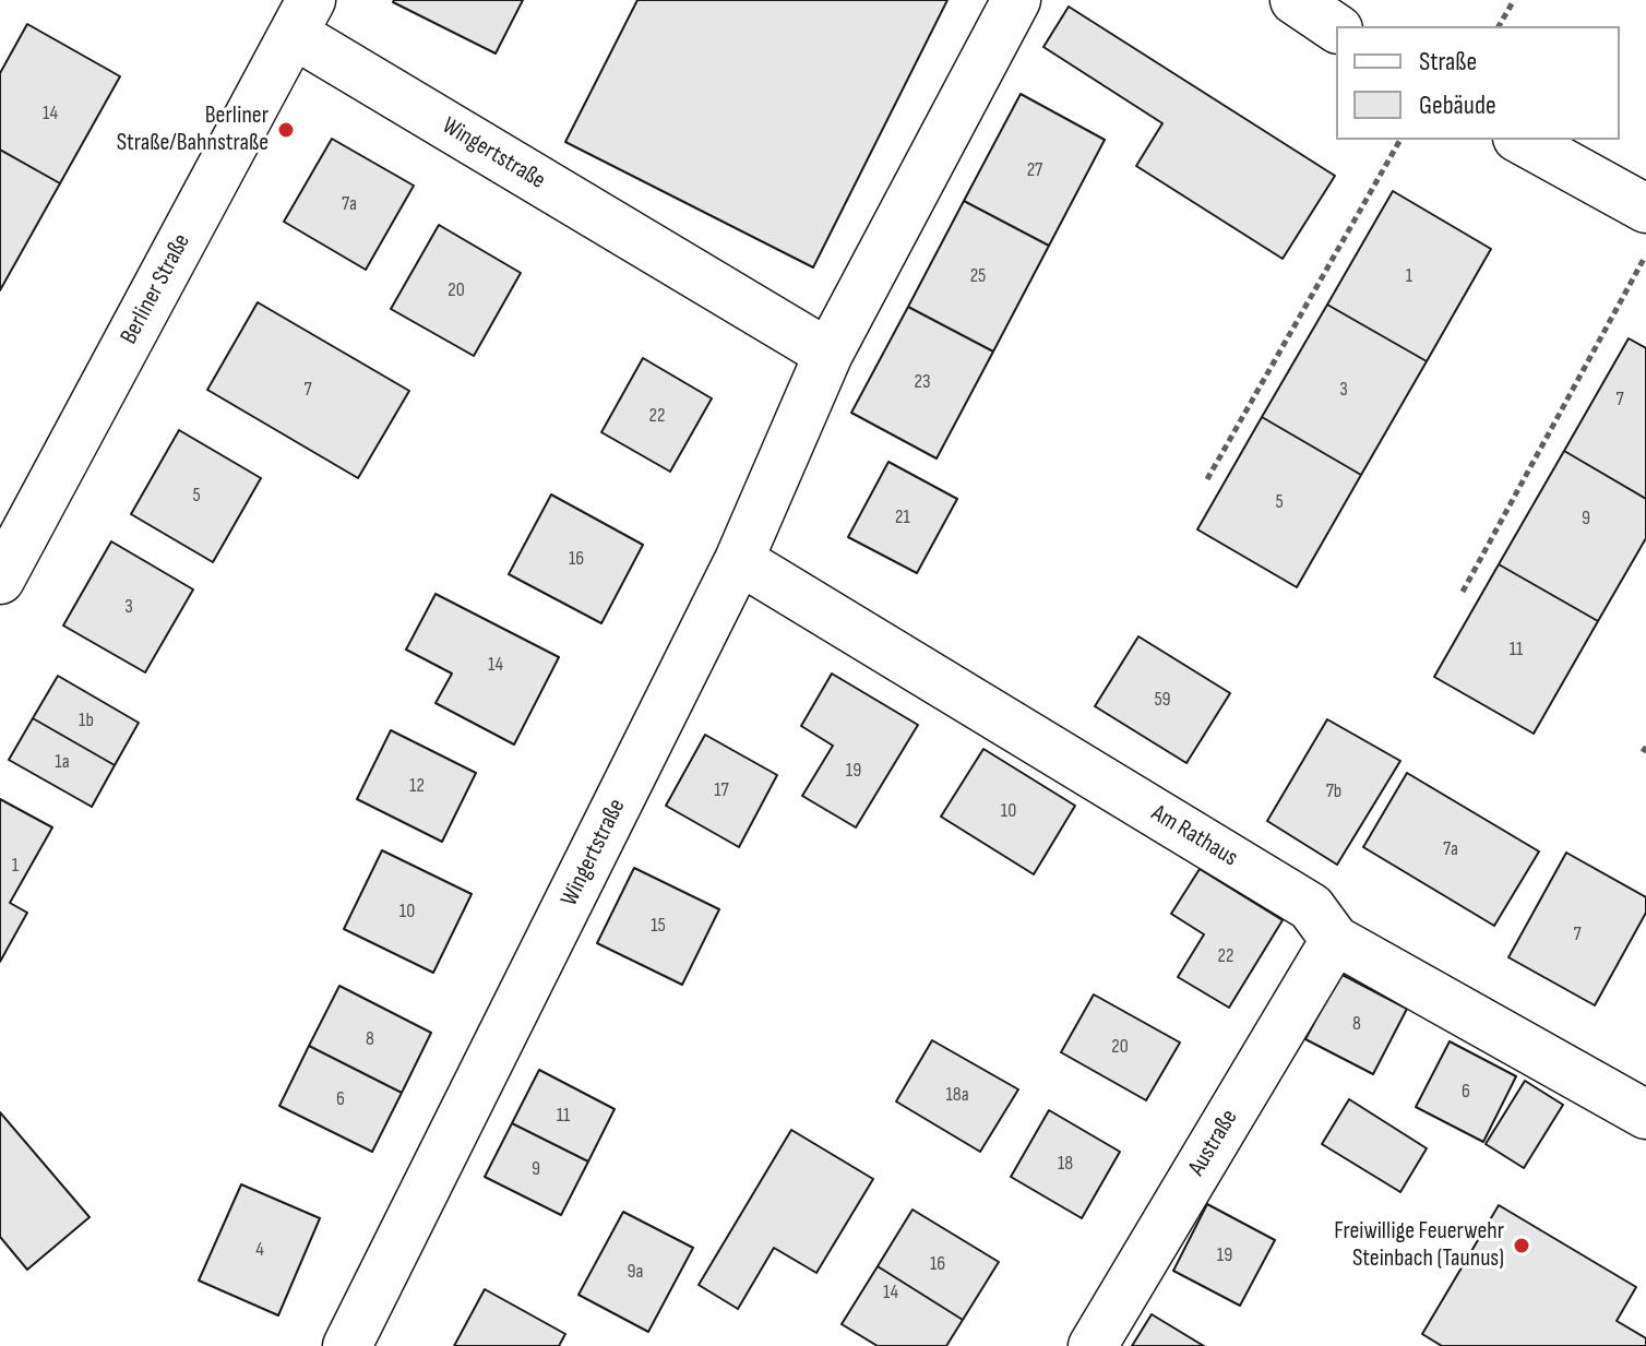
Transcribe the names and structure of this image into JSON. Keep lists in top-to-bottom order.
{
  "streets": {
    "street": [
      "Wingertstraße",
      "Berliner Straße",
      "Am Rathaus",
      "Austraße"
    ]
  },
  "crossings": [
    ["Wingertstraße", "Berliner Straße"],
    ["Wingertstraße", "Am Rathaus"],
    ["Am Rathaus", "Austraße"]
  ],
  "places": ["Berliner Straße/Bahnstraße", "Freiwillige Feuerwehr Steinbach (Taunus)"],
  "house_numbers": [
    "14",
    "27",
    "7a",
    "25",
    "1",
    "20",
    "23",
    "7",
    "3",
    "7",
    "22",
    "5",
    "5",
    "21",
    "9",
    "16",
    "3",
    "11",
    "14",
    "59",
    "1b",
    "1a",
    "19",
    "12",
    "17",
    "7b",
    "10",
    "7a",
    "1",
    "10",
    "15",
    "7",
    "22",
    "8",
    "8",
    "20",
    "6",
    "18a",
    "6",
    "11",
    "18",
    "9",
    "4",
    "19",
    "16",
    "9a",
    "14"
  ],
  "legend": ["Straße", "Gebäude"]
}
